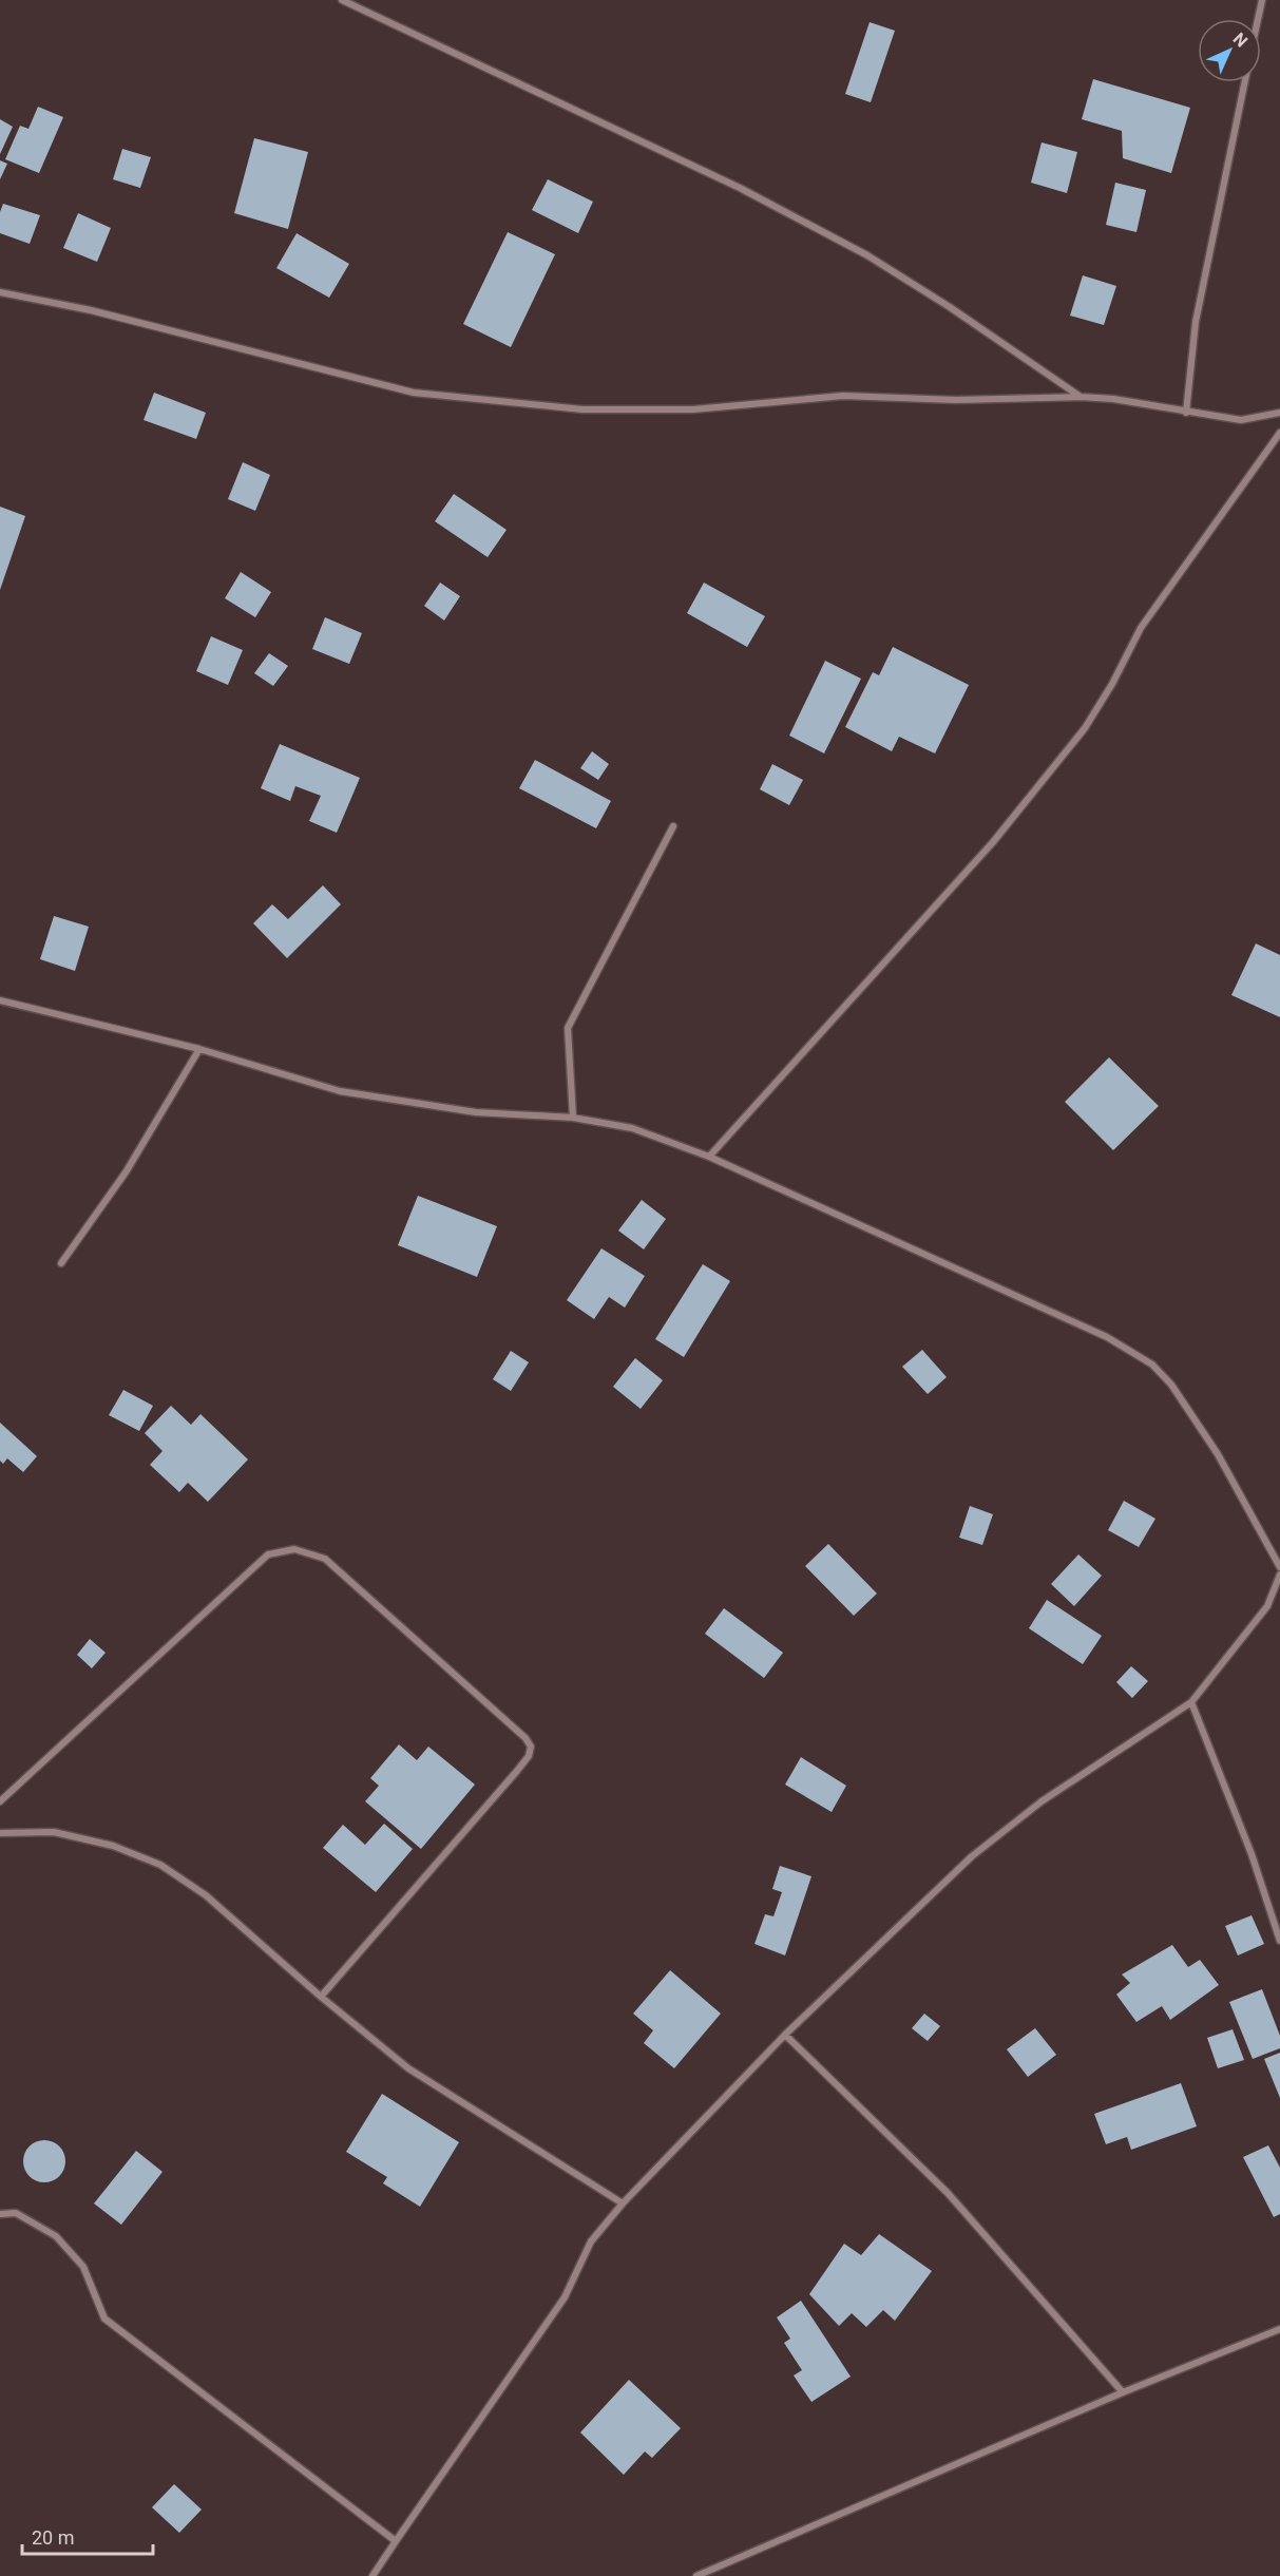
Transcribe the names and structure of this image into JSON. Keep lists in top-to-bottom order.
{
  "scale_bar": "20 m",
  "north": "top right"
}
